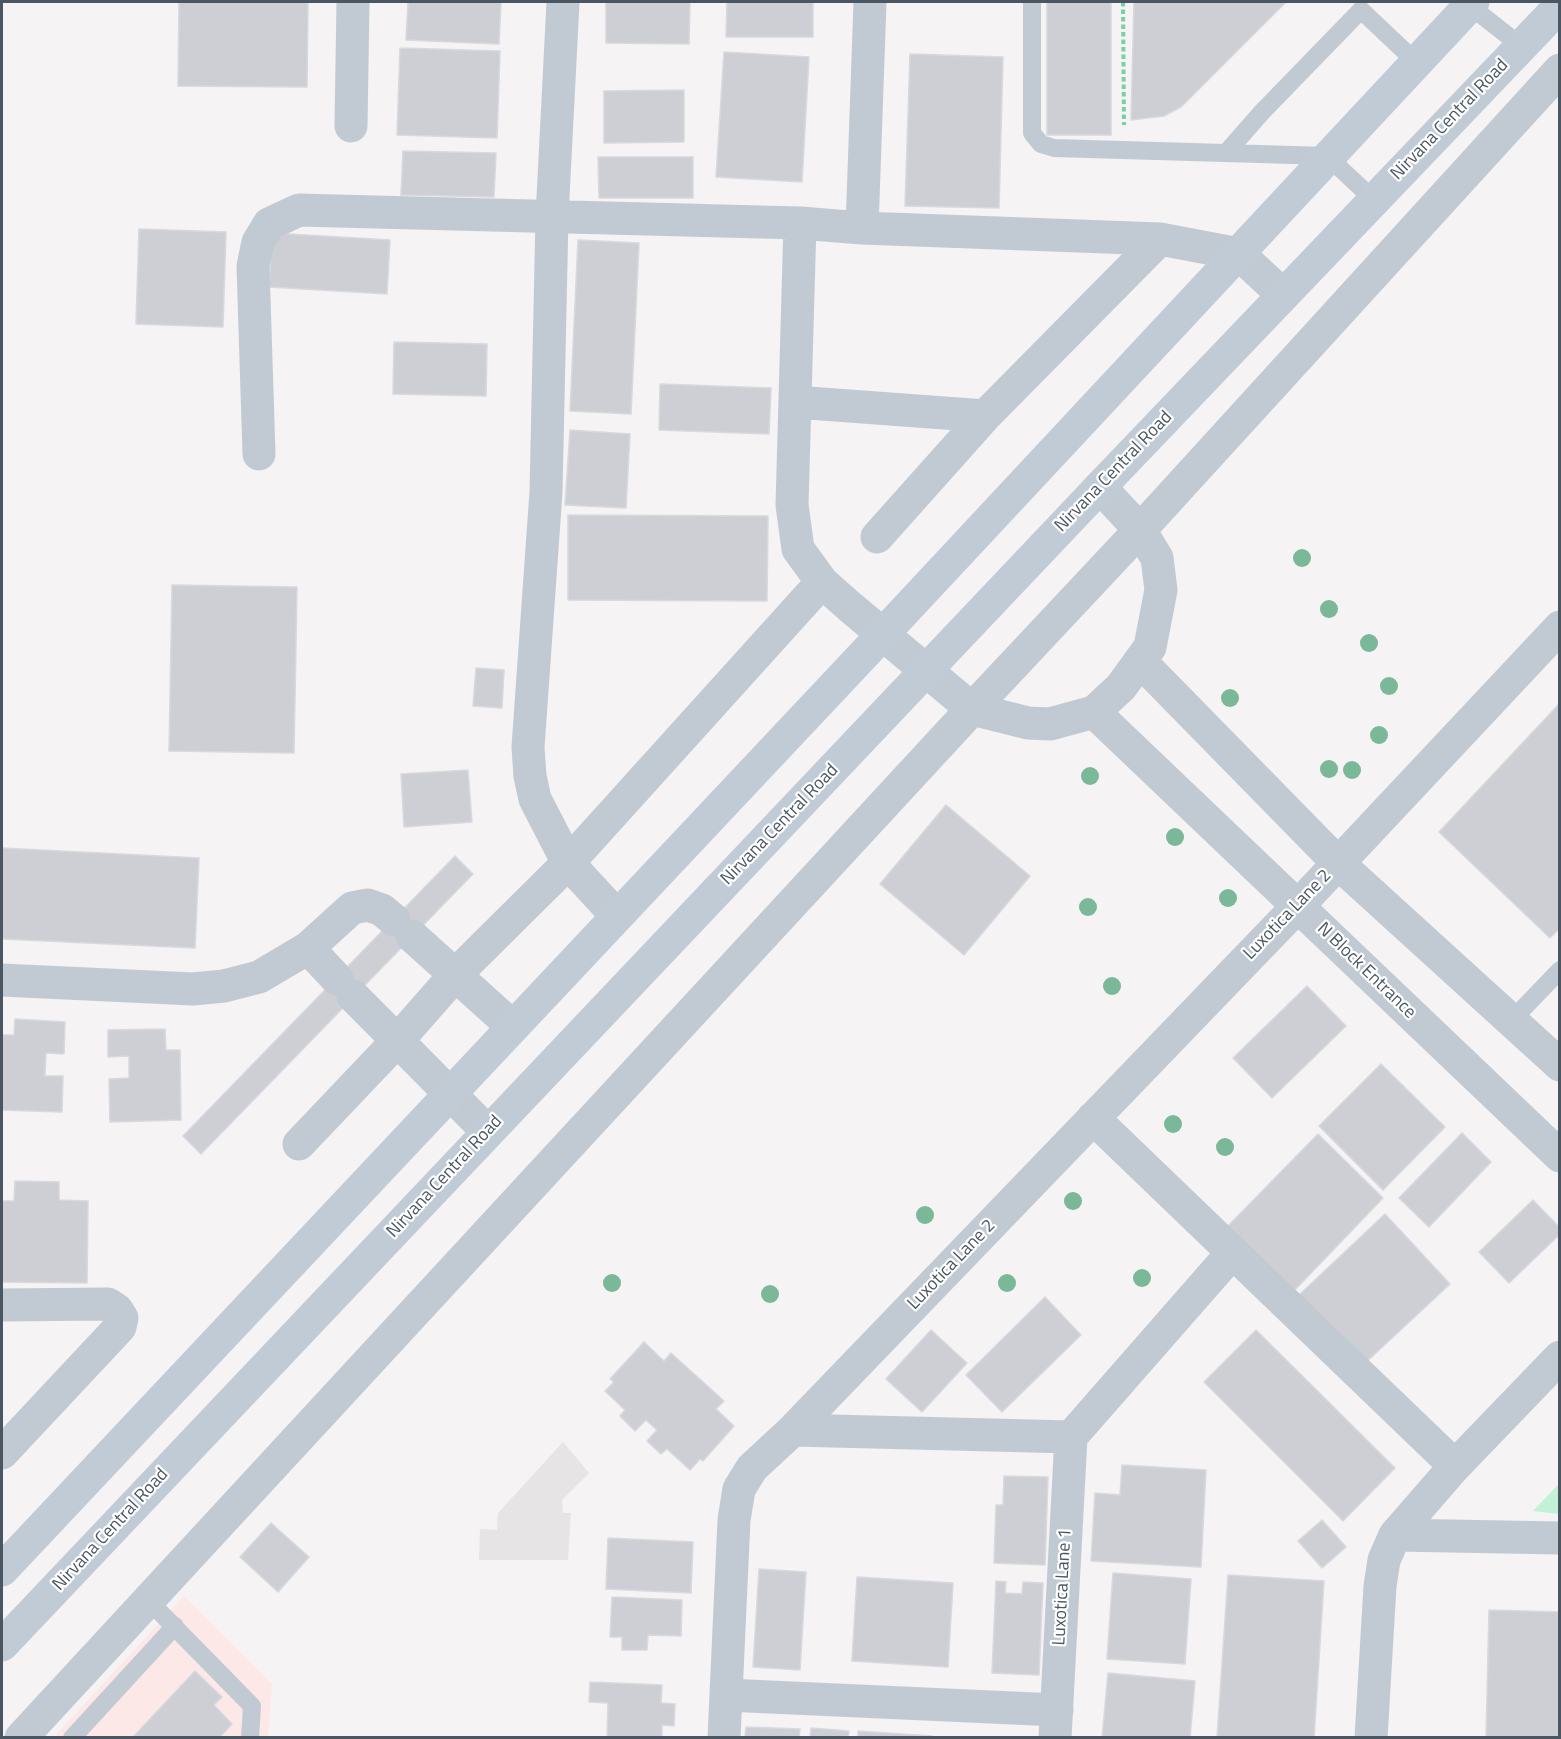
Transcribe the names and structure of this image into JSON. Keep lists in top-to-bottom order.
{
  "streets": {
    "main road": ["Nirvana Central Road"],
    "street": ["Luxotica Lane 2", "N Block Entrance", "Luxotica Lane 1"]
  },
  "crossings": [
    ["Luxotica Lane 2", "N Block Entrance"]
  ]
}
